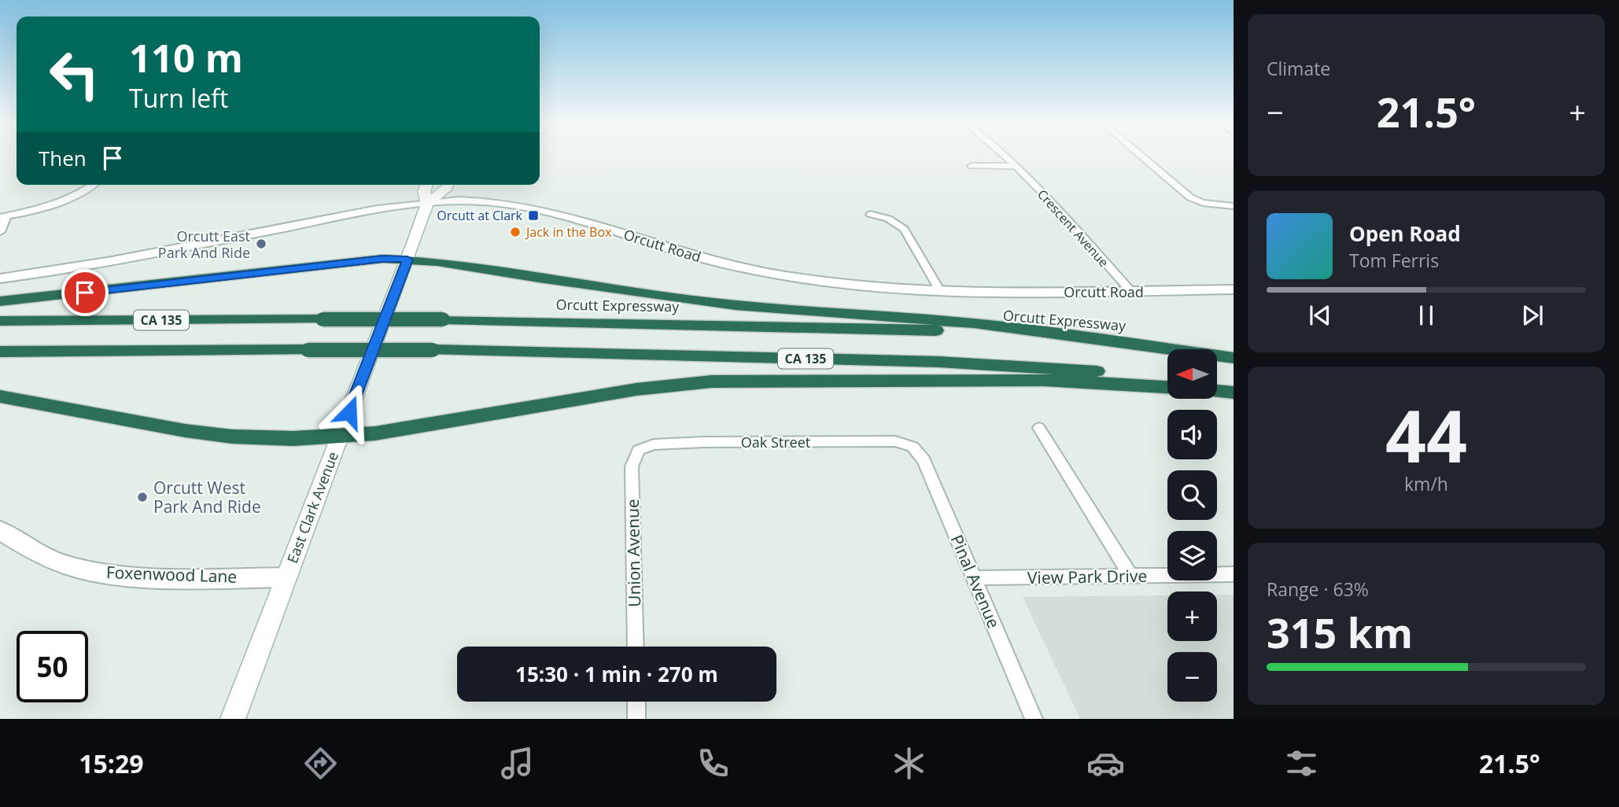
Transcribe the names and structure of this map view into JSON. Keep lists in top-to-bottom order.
{
  "streets": {
    "highway": ["Orcutt Expressway", "CA 135"],
    "main road": ["East Clark Avenue"],
    "street": [
      "Crescent Avenue",
      "Orcutt Road",
      "Oak Street",
      "Union Avenue",
      "Foxenwood Lane",
      "View Park Drive",
      "Pinal Avenue"
    ]
  },
  "crossings": [
    ["Crescent Avenue", "Orcutt Road"],
    ["Orcutt Road", "East Clark Avenue"],
    ["Oak Street", "Union Avenue"],
    ["Oak Street", "Pinal Avenue"],
    ["East Clark Avenue", "Foxenwood Lane"],
    ["View Park Drive", "Pinal Avenue"]
  ],
  "places": {
    "transit": ["Orcutt at Clark"],
    "other": ["Jack in the Box", "Orcutt East Park And Ride", "Orcutt West Park And Ride"]
  },
  "north": "left",
  "page": {
    "tile": [
      "Climate",
      ["44", "km/h"],
      ["Range · 63%", "315 km"]
    ],
    "turn": ["110 m", "Turn left"],
    "heat": ["−", "21.5°", "+"],
    "then": "Then",
    "song": ["Open Road", "Tom Ferris"],
    "map_buttons": ["+", "−"],
    "limit": "50",
    "trip": "15:30 · 1 min · 270 m",
    "tabs": ["15:29", "21.5°"]
  }
}
